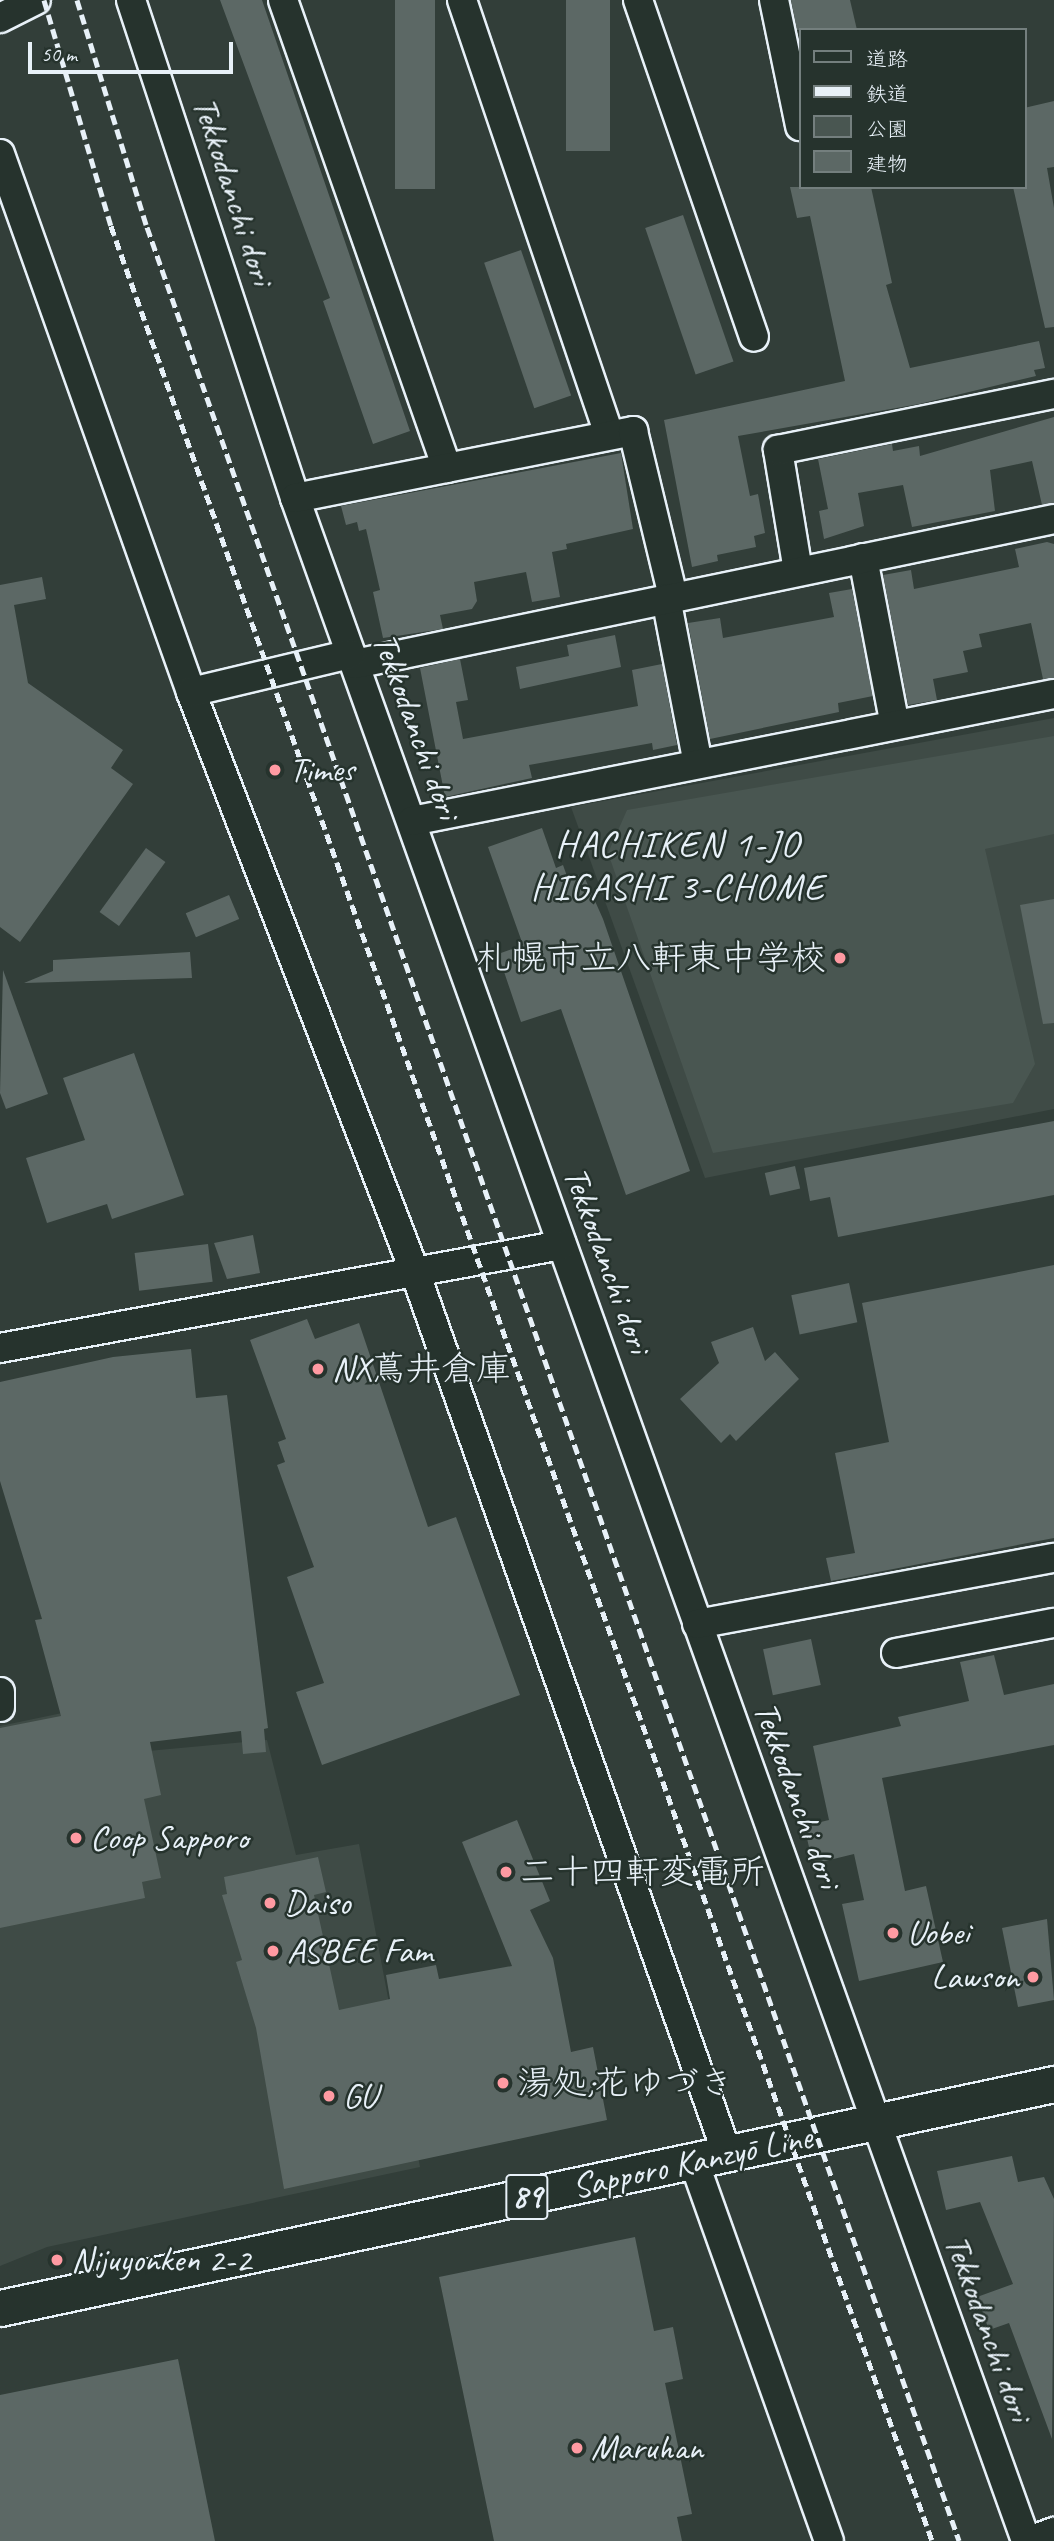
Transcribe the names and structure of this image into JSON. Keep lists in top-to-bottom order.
{
  "streets": {
    "main road": ["Sapporo Kanzyō Line", "89"],
    "street": ["Tekkodanchi dori"]
  },
  "crossings": [
    ["Tekkodanchi dori", "Sapporo Kanzyō Line"]
  ],
  "districts": ["HACHIKEN 1-JO HIGASHI 3-CHOME"],
  "places": [
    "Times",
    "札幌市立八軒東中学校",
    "NX蔦井倉庫",
    "Coop Sapporo",
    "二十四軒変電所",
    "Daiso",
    "Uobei",
    "ASBEE Fam",
    "Lawson",
    "湯処;花ゆづき",
    "GU",
    "Nijuyonken 2-2",
    "Maruhan"
  ],
  "legend": [
    "道路",
    "鉄道",
    "公園",
    "建物"
  ],
  "scale_bar": "50 m"
}
